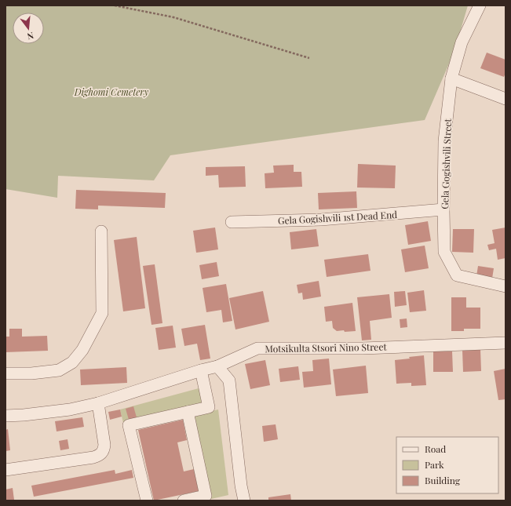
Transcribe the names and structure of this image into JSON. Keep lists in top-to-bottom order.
{
  "streets": {
    "street": ["Gela Gogishvili Street", "Gela Gogishvili 1st Dead End", "Motsikulta Stsori Nino Street"]
  },
  "crossings": [
    ["Gela Gogishvili Street", "Gela Gogishvili 1st Dead End"]
  ],
  "parks": ["Dighomi Cemetery"],
  "legend": ["Road", "Park", "Building"],
  "north": "bottom"
}
